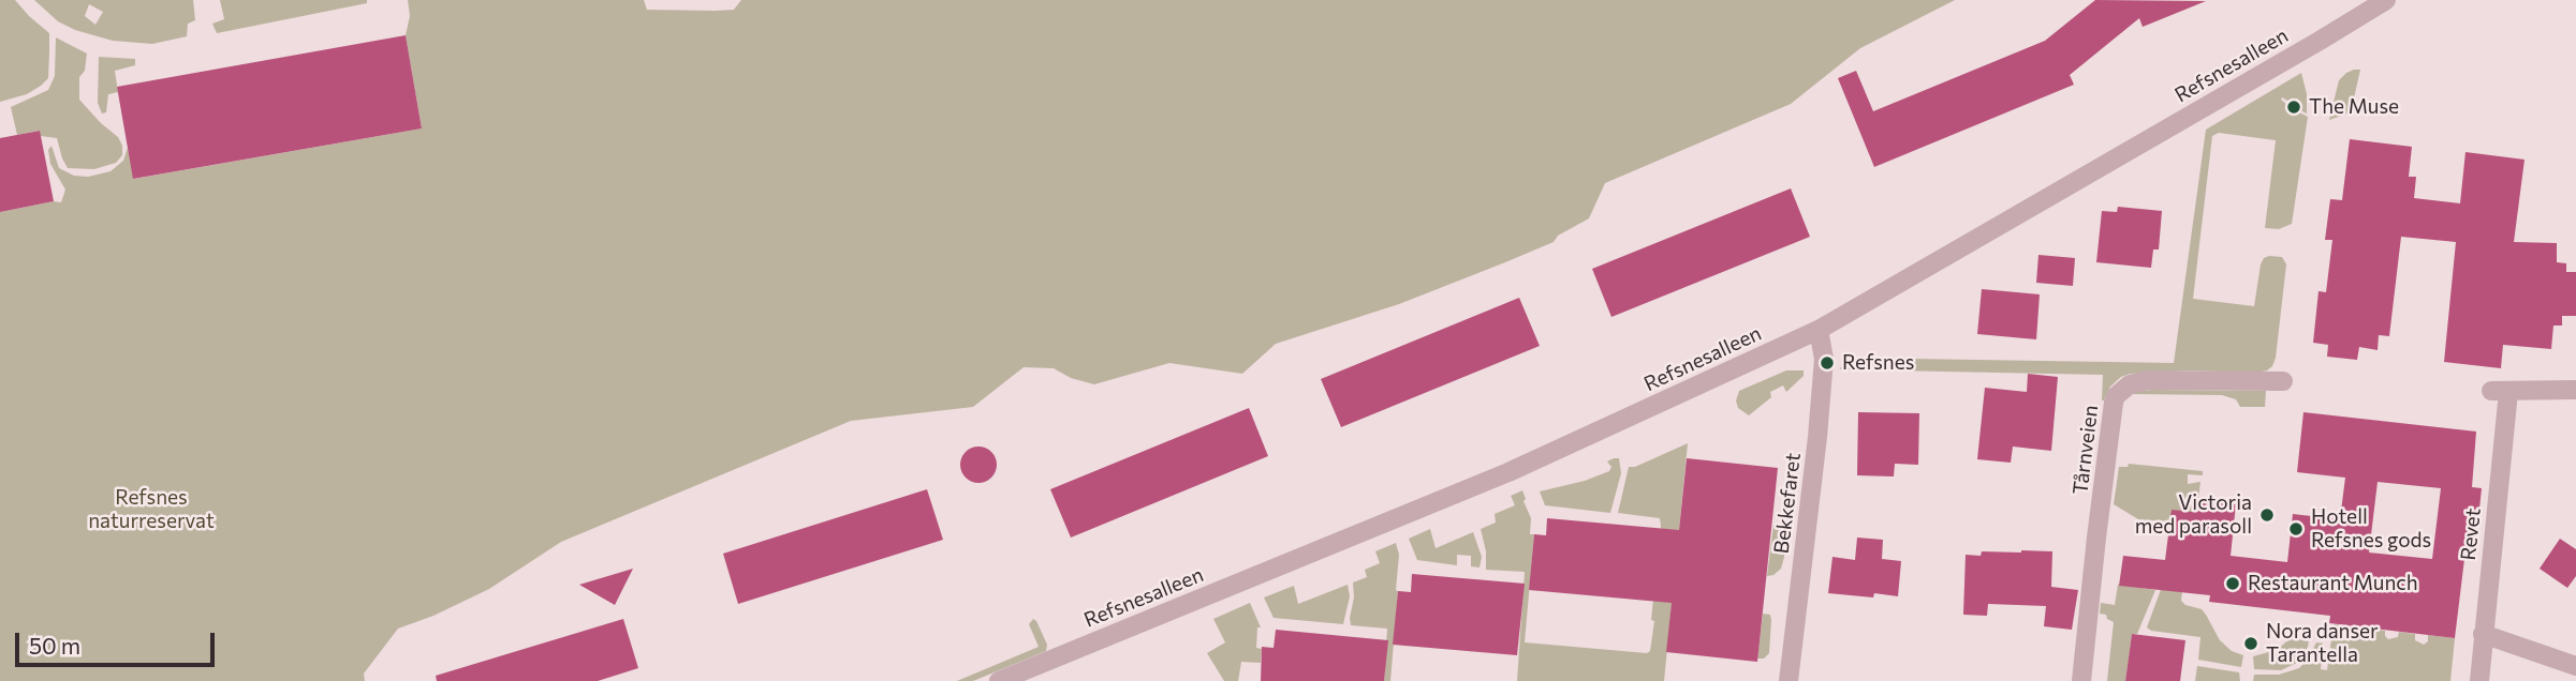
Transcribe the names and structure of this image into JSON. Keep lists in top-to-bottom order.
{
  "streets": {
    "street": [
      "Refsnesalleen",
      "Tårnveien",
      "Bekkefaret",
      "Revet"
    ]
  },
  "crossings": [
    ["Refsnesalleen", "Bekkefaret"]
  ],
  "parks": ["Refsnes naturreservat"],
  "places": [
    "The Muse",
    "Refsnes",
    "Victoria med parasoll",
    "Hotell Refsnes gods",
    "Restaurant Munch",
    "Nora danser Tarantella"
  ],
  "scale_bar": "50 m"
}
